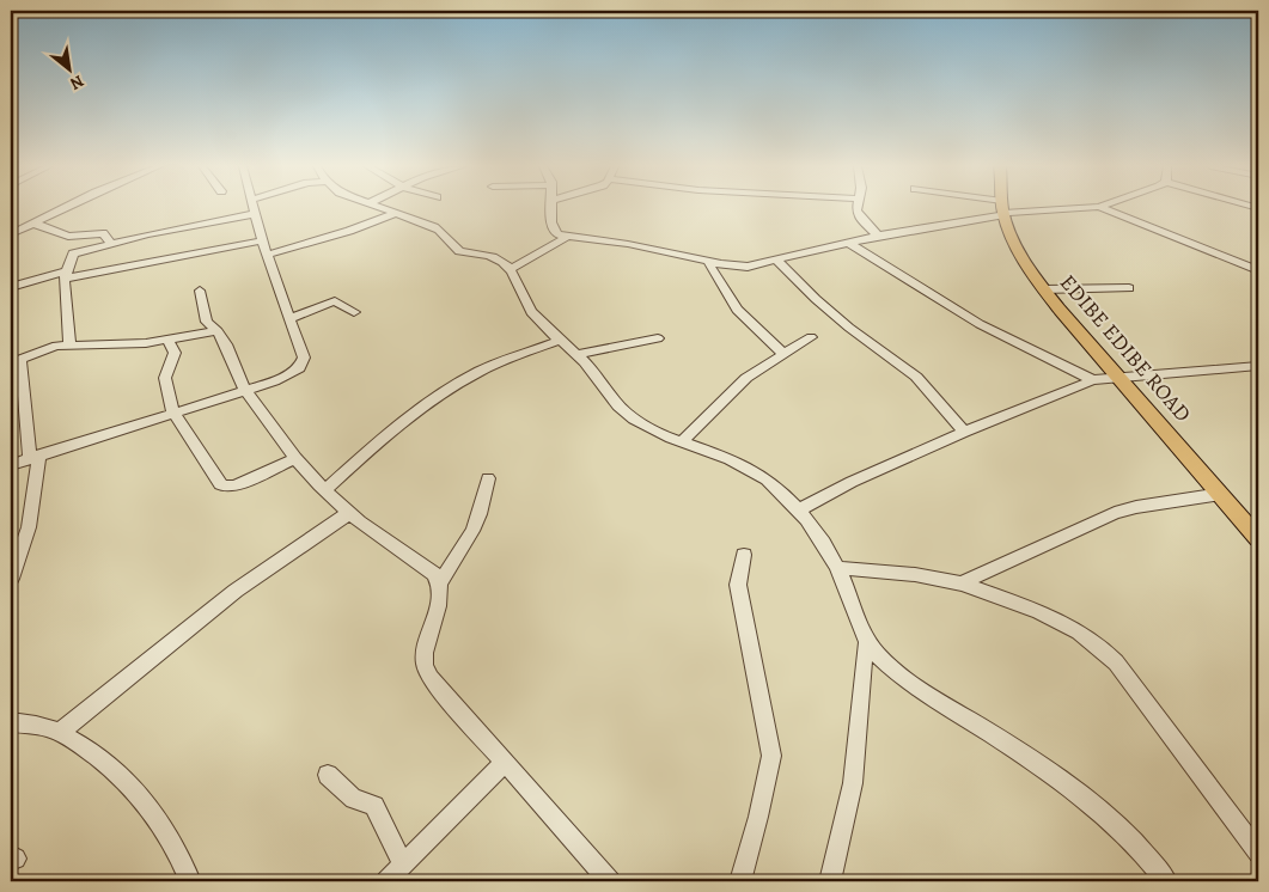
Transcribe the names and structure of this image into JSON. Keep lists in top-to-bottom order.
{
  "streets": {
    "main road": ["EDIBE EDIBE ROAD"]
  },
  "north": "bottom right"
}
